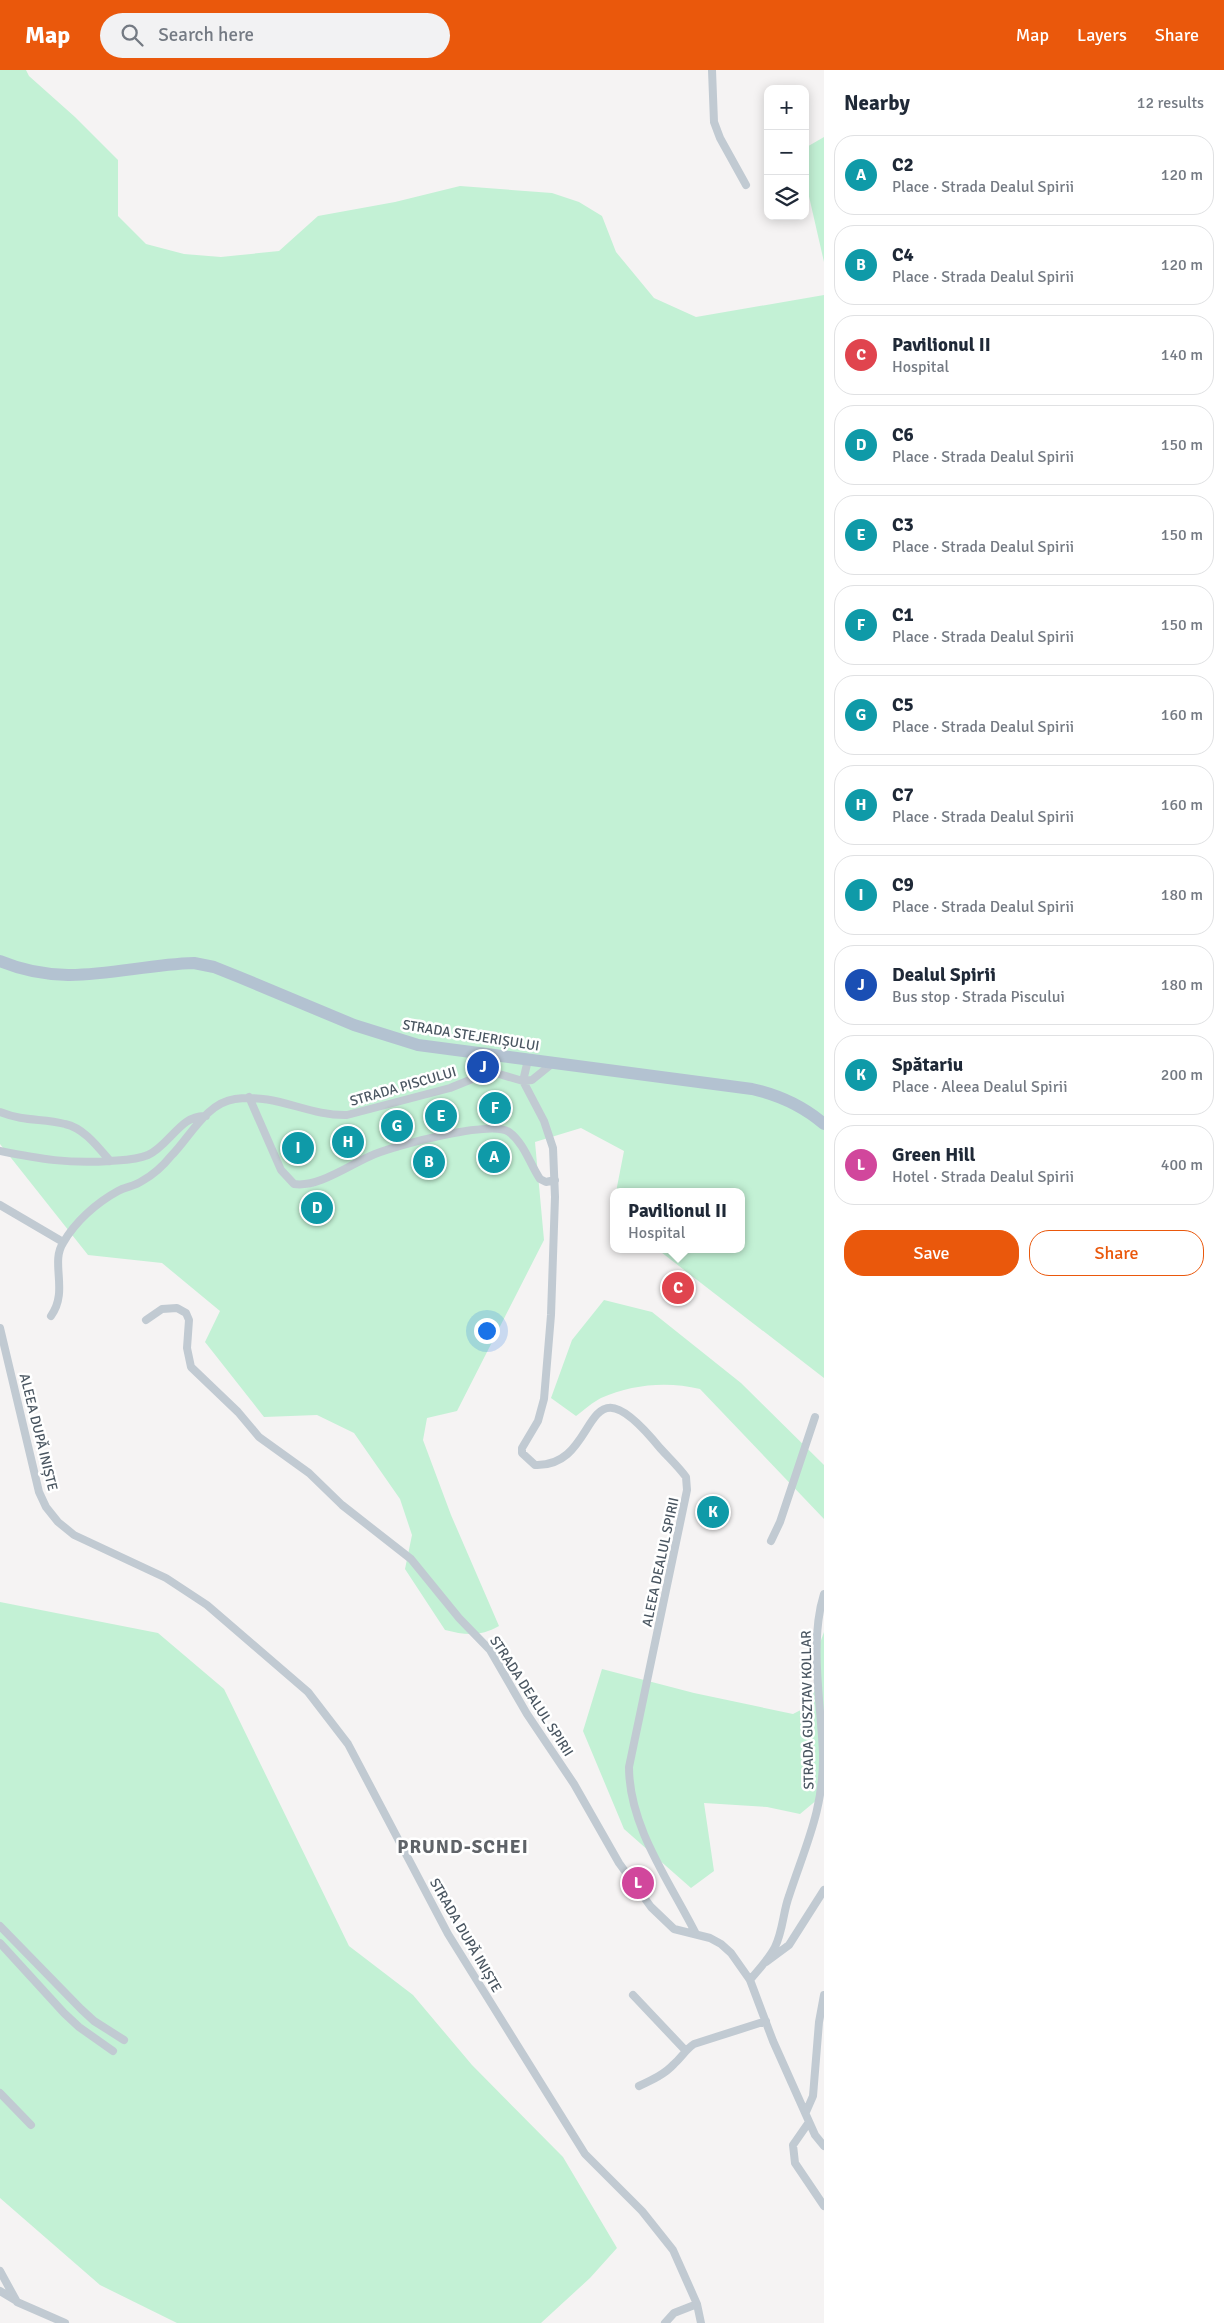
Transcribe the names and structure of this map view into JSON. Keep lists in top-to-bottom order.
{
  "streets": {
    "main road": ["STRADA STEJERIȘULUI"],
    "street": [
      "STRADA PISCULUI",
      "ALEEA DUPĂ INIȘTE",
      "ALEEA DEALUL SPIRII",
      "STRADA DEALUL SPIRII",
      "STRADA GUSZTAV KOLLAR",
      "STRADA DUPĂ INIȘTE"
    ]
  },
  "crossings": [
    ["STRADA PISCULUI", "ALEEA DEALUL SPIRII"],
    ["ALEEA DUPĂ INIȘTE", "STRADA DUPĂ INIȘTE"],
    ["ALEEA DEALUL SPIRII", "STRADA DEALUL SPIRII"],
    ["STRADA DEALUL SPIRII", "STRADA GUSZTAV KOLLAR"]
  ],
  "districts": ["PRUND-SCHEI"],
  "page": {
    "header": "Map",
    "search": "Search here",
    "nav": ["Map", "Layers", "Share"],
    "heading": ["Nearby", "12 results"],
    "map_buttons": ["+", "−"],
    "list": [
      {
        "mark": "A",
        "name": "C2",
        "note": "Place · Strada Dealul Spirii",
        "value": "120 m"
      },
      {
        "mark": "B",
        "name": "C4",
        "note": "Place · Strada Dealul Spirii",
        "value": "120 m"
      },
      {
        "mark": "C",
        "name": "Pavilionul II",
        "note": "Hospital",
        "value": "140 m"
      },
      {
        "mark": "D",
        "name": "C6",
        "note": "Place · Strada Dealul Spirii",
        "value": "150 m"
      },
      {
        "mark": "E",
        "name": "C3",
        "note": "Place · Strada Dealul Spirii",
        "value": "150 m"
      },
      {
        "mark": "F",
        "name": "C1",
        "note": "Place · Strada Dealul Spirii",
        "value": "150 m"
      },
      {
        "mark": "G",
        "name": "C5",
        "note": "Place · Strada Dealul Spirii",
        "value": "160 m"
      },
      {
        "mark": "H",
        "name": "C7",
        "note": "Place · Strada Dealul Spirii",
        "value": "160 m"
      },
      {
        "mark": "I",
        "name": "C9",
        "note": "Place · Strada Dealul Spirii",
        "value": "180 m"
      },
      {
        "mark": "J",
        "name": "Dealul Spirii",
        "note": "Bus stop · Strada Piscului",
        "value": "180 m"
      },
      {
        "mark": "K",
        "name": "Spătariu",
        "note": "Place · Aleea Dealul Spirii",
        "value": "200 m"
      },
      {
        "mark": "L",
        "name": "Green Hill",
        "note": "Hotel · Strada Dealul Spirii",
        "value": "400 m"
      }
    ],
    "pins": [
      "J",
      "F",
      "E",
      "G",
      "H",
      "I",
      "A",
      "B",
      "D",
      "C",
      "K",
      "L"
    ],
    "popup": ["Pavilionul II", "Hospital"],
    "buttons": ["Save", "Share"]
  }
}
